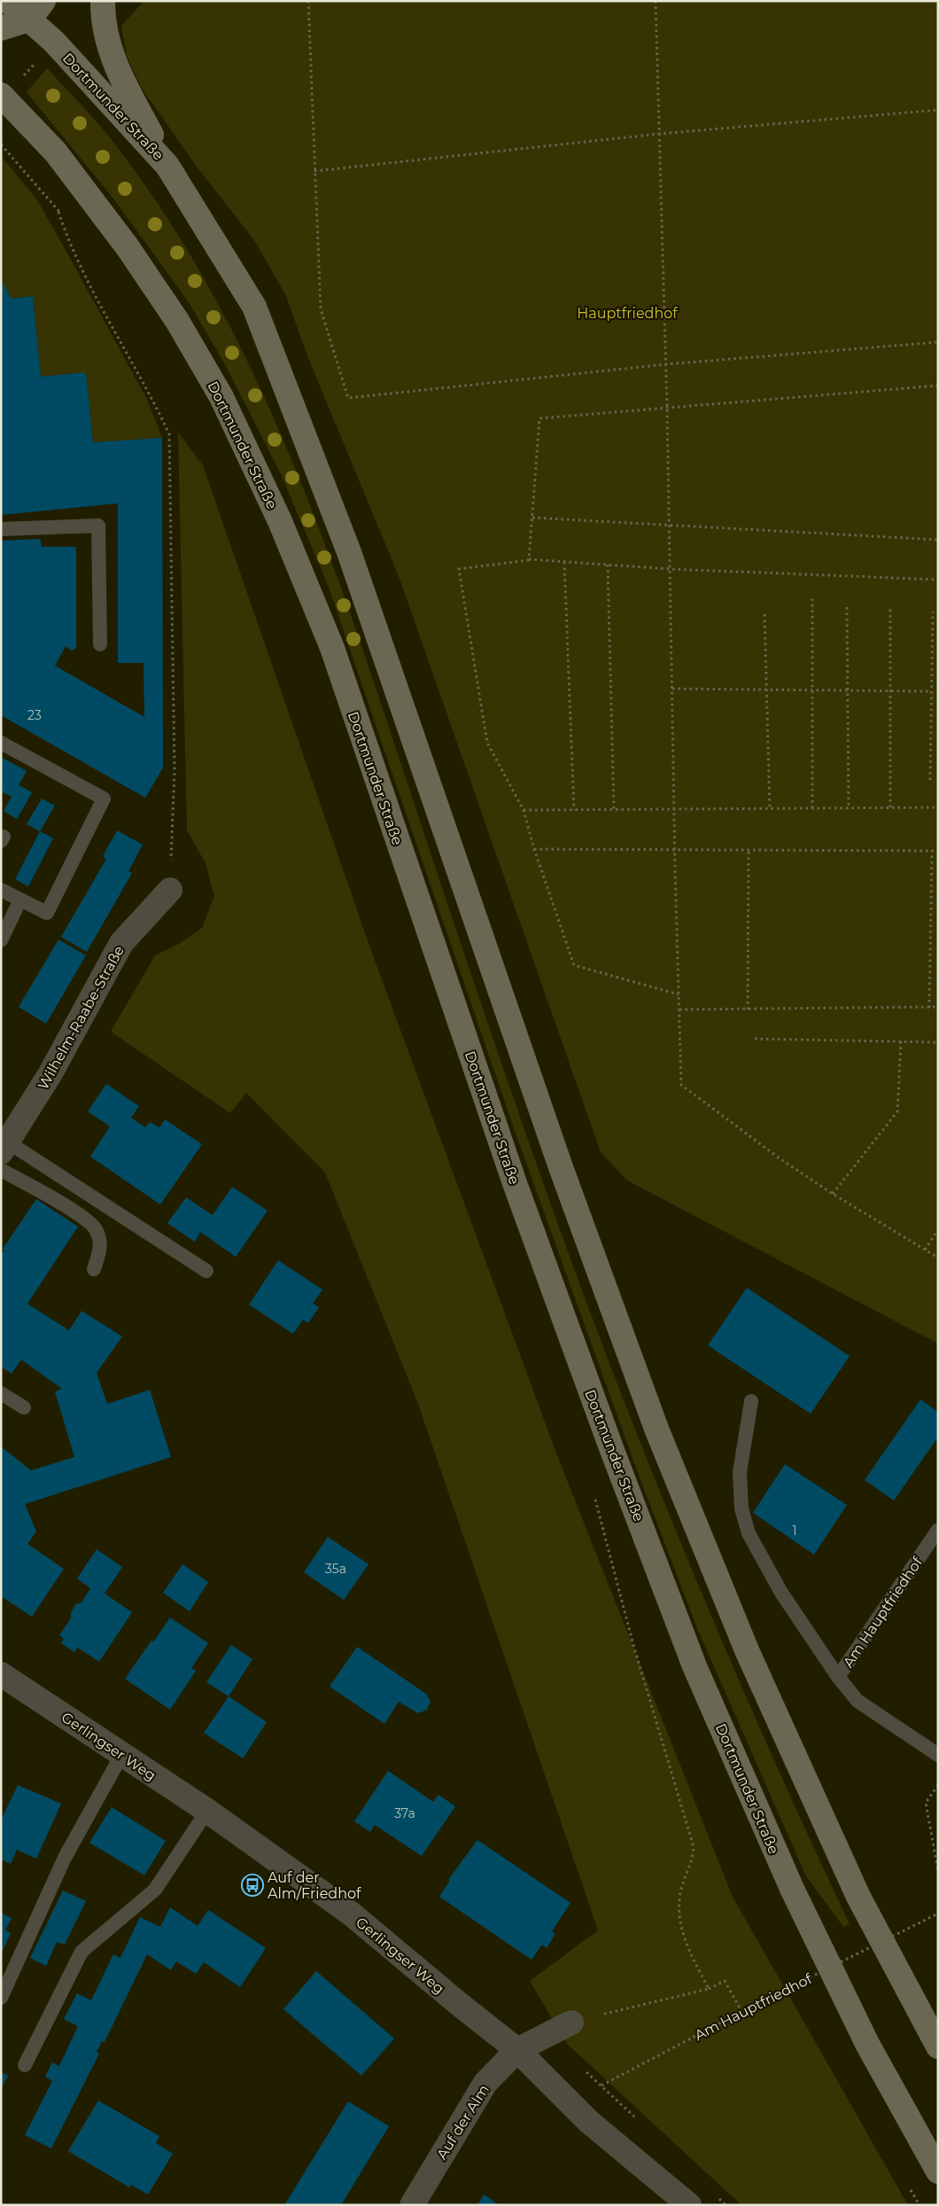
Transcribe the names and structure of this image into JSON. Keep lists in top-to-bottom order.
{
  "streets": {
    "main road": ["Dortmunder Straße"],
    "street": ["Wilhelm-Raabe-Straße", "Gerlingser Weg", "Auf der Alm"],
    "lane": ["Am Hauptfriedhof"]
  },
  "crossings": [
    ["Am Hauptfriedhof", "Gerlingser Weg"],
    ["Gerlingser Weg", "Auf der Alm"]
  ],
  "parks": ["Hauptfriedhof"],
  "places": {
    "bus stop": ["Auf der Alm/Friedhof"]
  },
  "house_numbers": [
    "23",
    "1",
    "35a",
    "37a"
  ]
}
